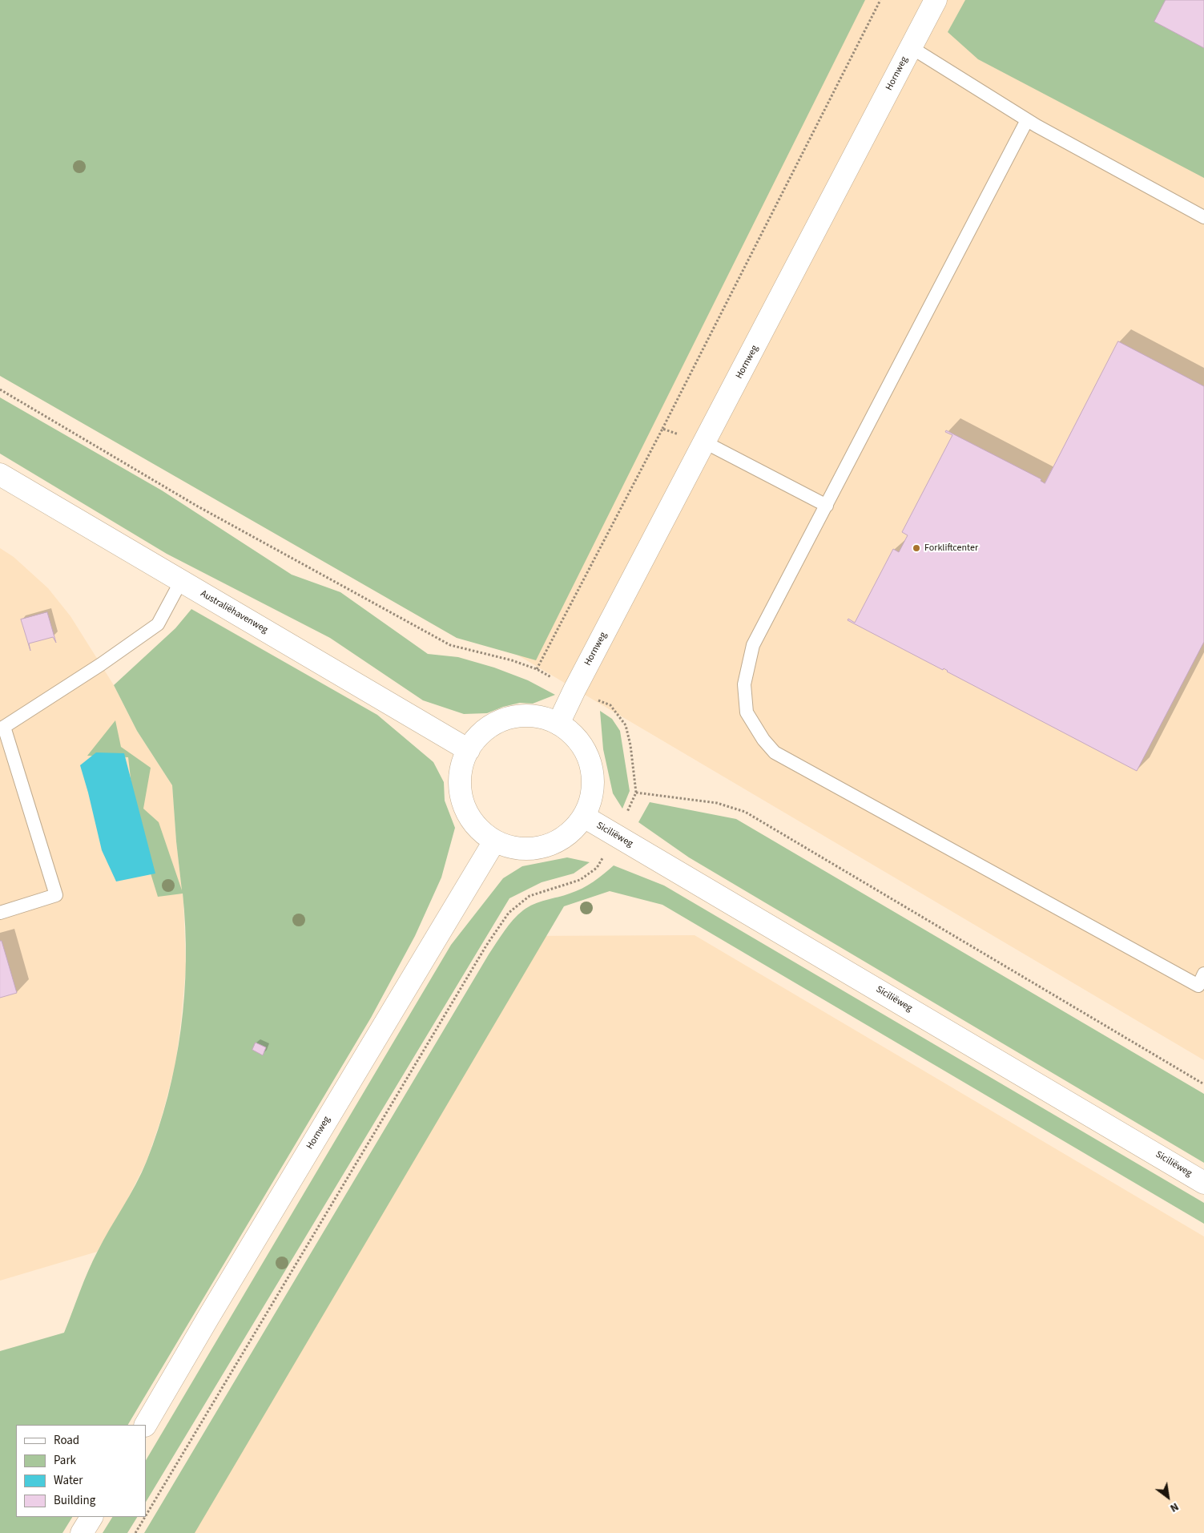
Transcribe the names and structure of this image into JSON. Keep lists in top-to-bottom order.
{
  "streets": {
    "street": ["Hornweg", "Australiëhavenweg", "Siciliëweg"]
  },
  "crossings": [
    ["Hornweg", "Australiëhavenweg"],
    ["Hornweg", "Siciliëweg"],
    ["Australiëhavenweg", "Siciliëweg"]
  ],
  "places": ["Forkliftcenter"],
  "legend": [
    "Road",
    "Park",
    "Water",
    "Building"
  ],
  "north": "bottom right"
}
